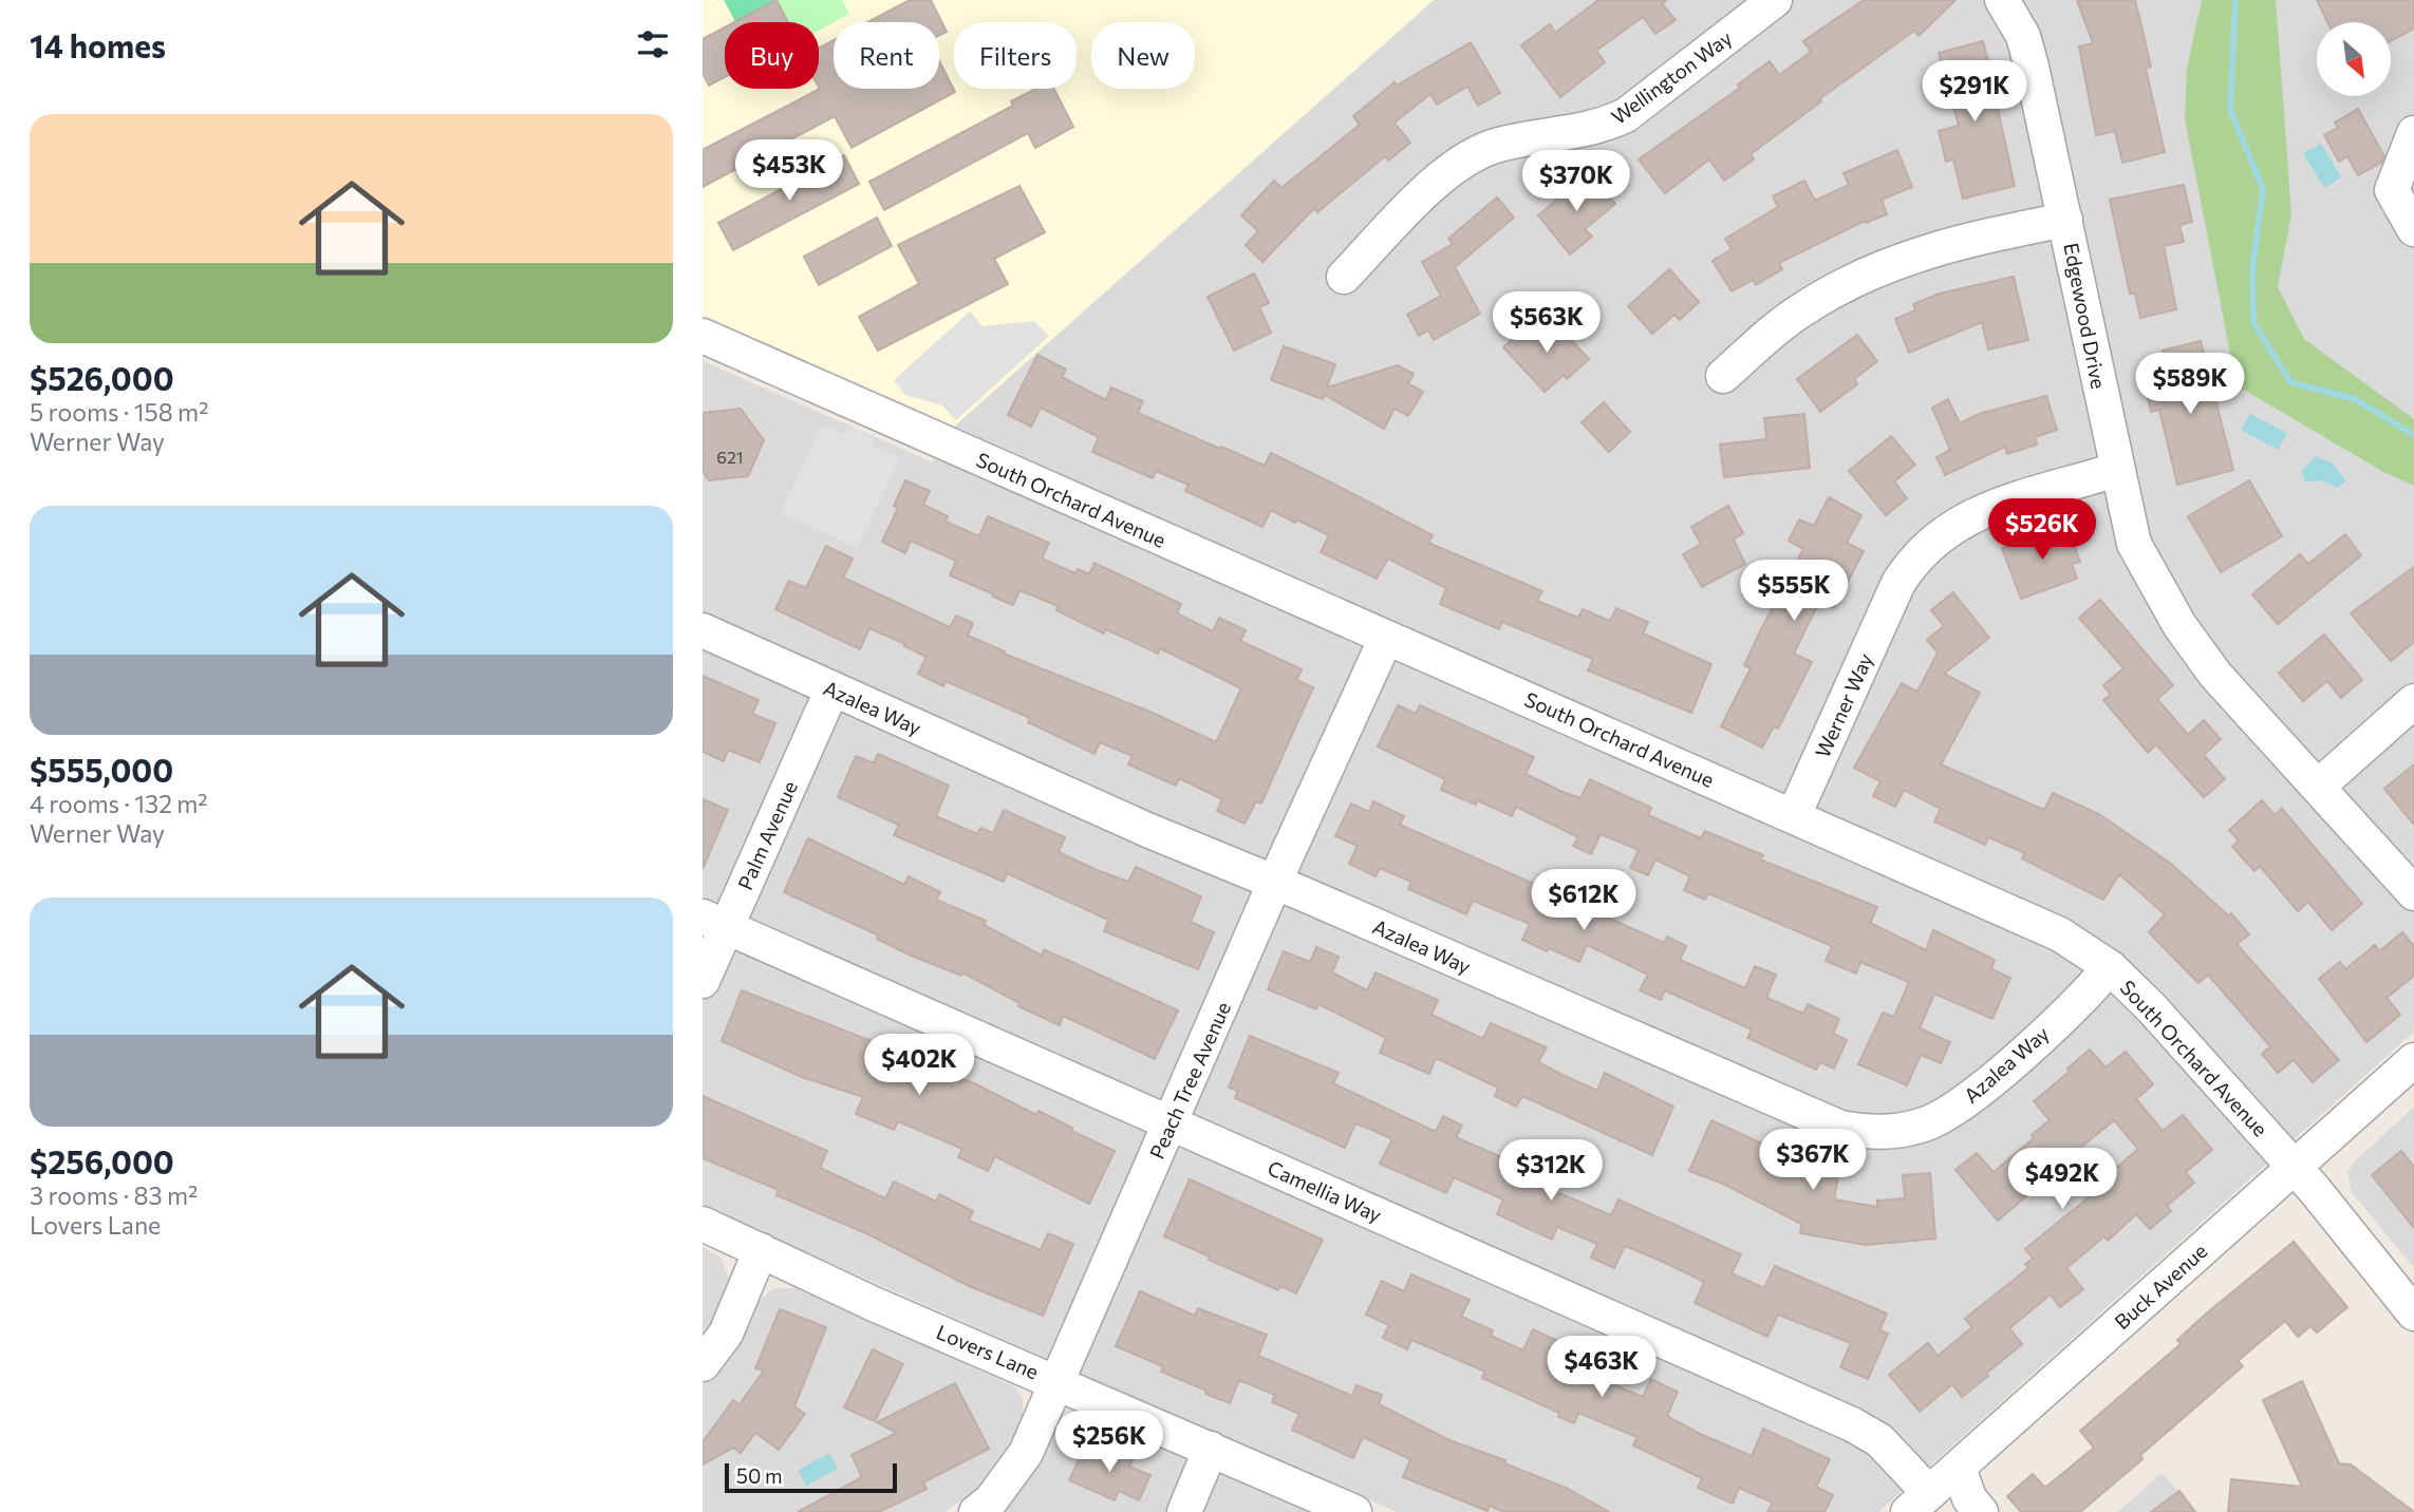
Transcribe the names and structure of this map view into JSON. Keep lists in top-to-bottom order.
{
  "streets": {
    "street": [
      "Wellington Way",
      "Edgewood Drive",
      "South Orchard Avenue",
      "Werner Way",
      "Azalea Way",
      "Palm Avenue",
      "Peach Tree Avenue",
      "Camellia Way",
      "Buck Avenue",
      "Lovers Lane"
    ]
  },
  "crossings": [
    ["Edgewood Drive", "Werner Way"],
    ["South Orchard Avenue", "Werner Way"],
    ["South Orchard Avenue", "Azalea Way"],
    ["South Orchard Avenue", "Peach Tree Avenue"],
    ["South Orchard Avenue", "Buck Avenue"],
    ["Azalea Way", "Palm Avenue"],
    ["Azalea Way", "Peach Tree Avenue"],
    ["Palm Avenue", "Camellia Way"],
    ["Peach Tree Avenue", "Camellia Way"],
    ["Peach Tree Avenue", "Lovers Lane"],
    ["Camellia Way", "Buck Avenue"]
  ],
  "house_numbers": ["621"],
  "scale_bar": "50 m",
  "north": "bottom right",
  "page": {
    "heading": "14 homes",
    "chip": [
      "Buy",
      "Rent",
      "Filters",
      "New"
    ],
    "price": [
      "$291K",
      "$453K",
      "$370K",
      "$563K",
      "$589K",
      "$526K",
      "$555K",
      "$612K",
      "$402K",
      "$367K",
      "$312K",
      "$492K",
      "$463K",
      "$256K"
    ],
    "list": [
      {
        "name": "$526,000",
        "note": "5 rooms · 158 m² · Werner Way"
      },
      {
        "name": "$555,000",
        "note": "4 rooms · 132 m² · Werner Way"
      },
      {
        "name": "$256,000",
        "note": "3 rooms · 83 m² · Lovers Lane"
      }
    ],
    "scale": "50 m"
  }
}
